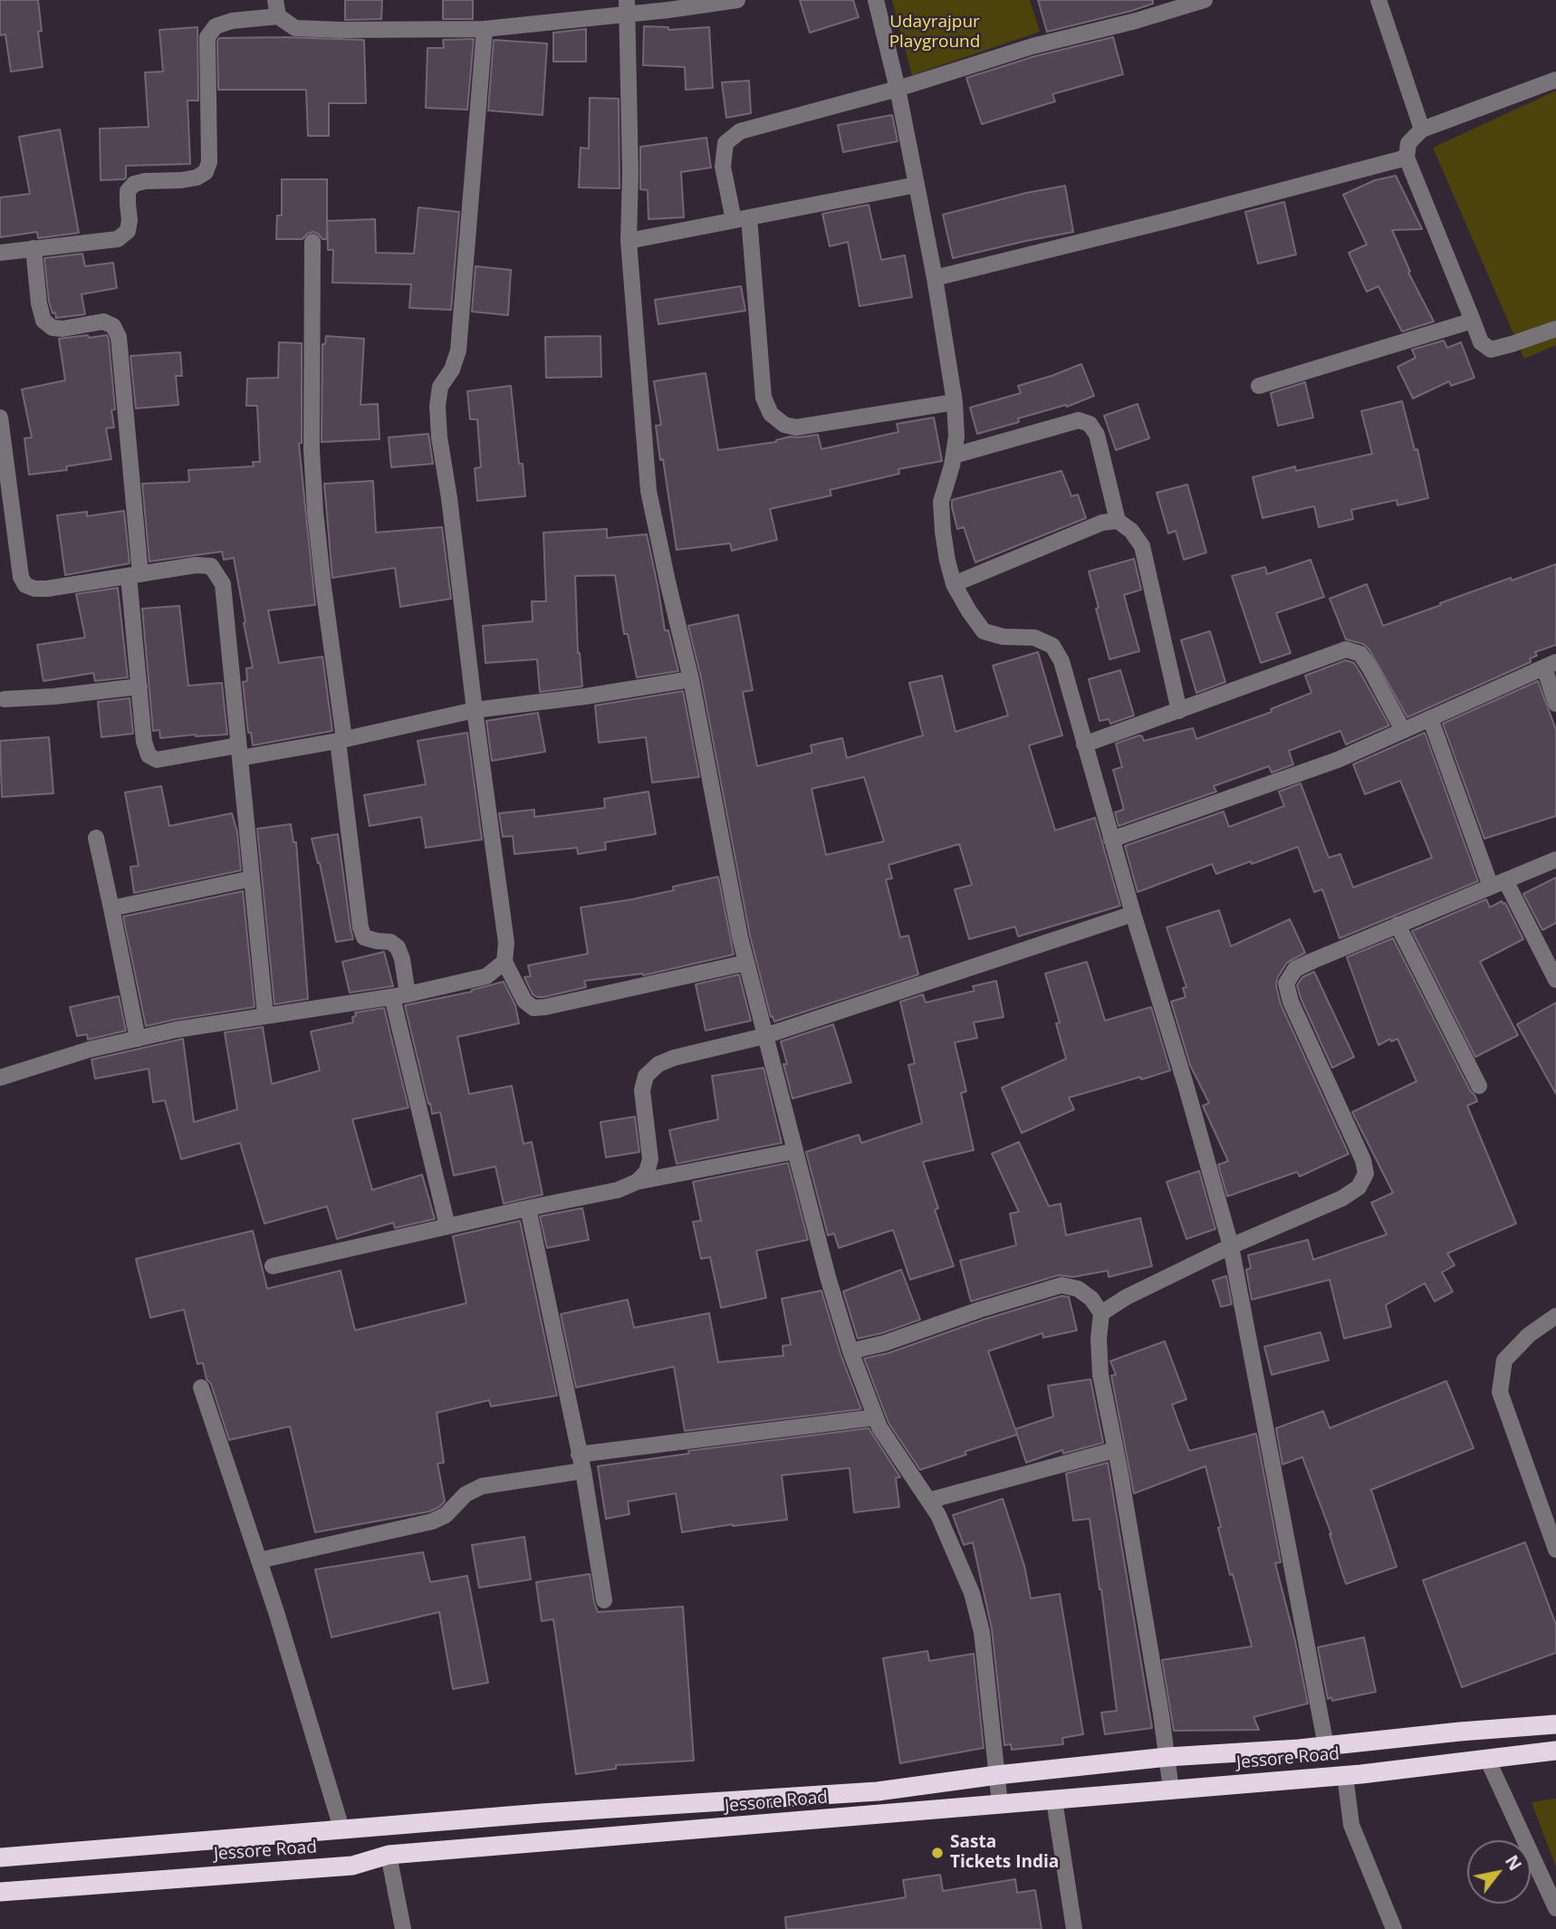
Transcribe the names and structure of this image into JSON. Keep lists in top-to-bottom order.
{
  "streets": {
    "highway": ["Jessore Road"]
  },
  "parks": ["Udayrajpur Playground"],
  "places": ["Sasta Tickets India"],
  "north": "top right"
}
